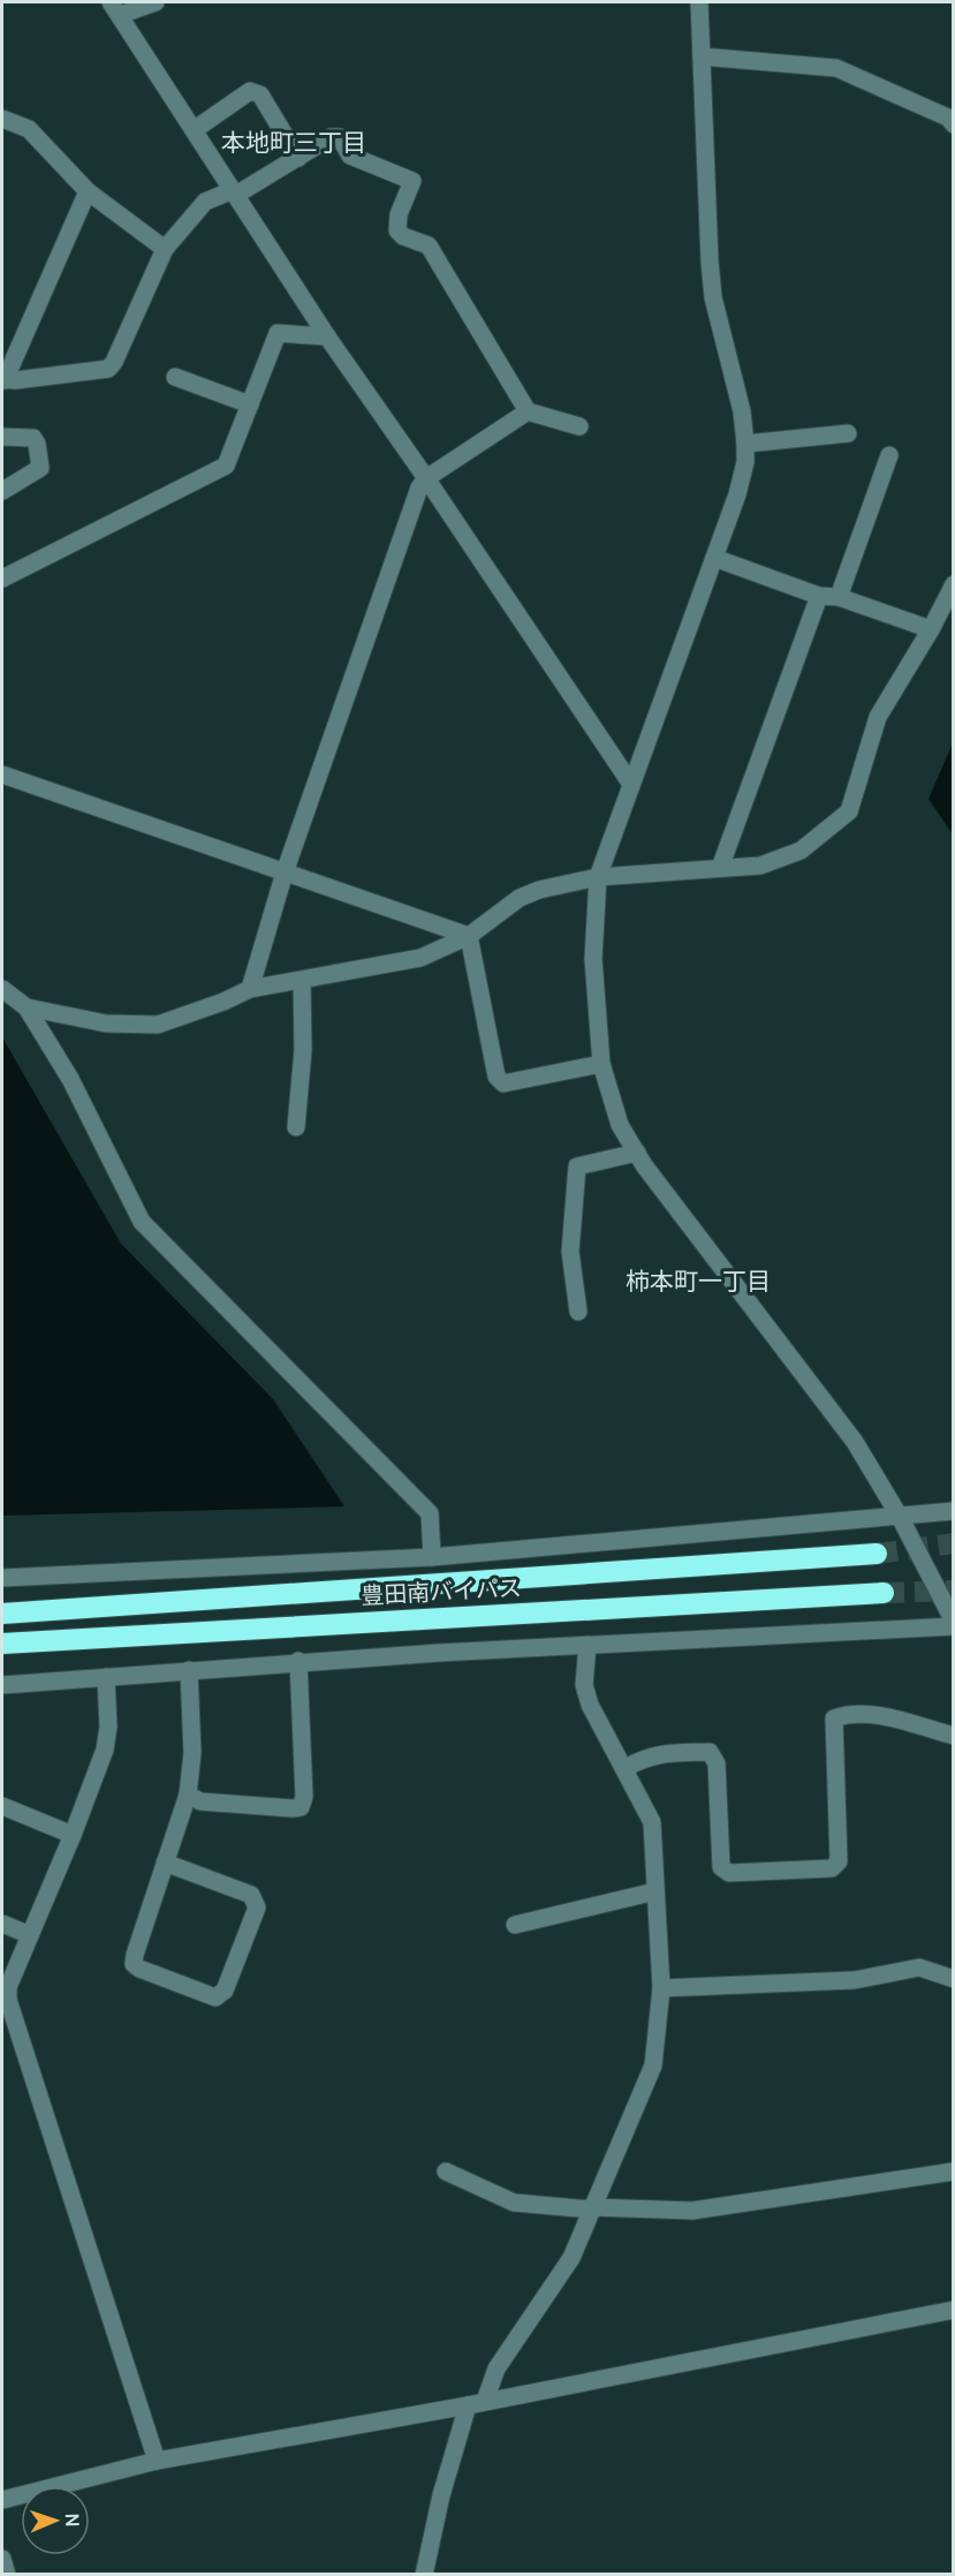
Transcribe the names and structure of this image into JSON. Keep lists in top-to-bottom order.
{
  "streets": {
    "highway": ["豊田南バイパス"]
  },
  "districts": ["本地町三丁目", "柿本町一丁目"],
  "north": "right"
}
